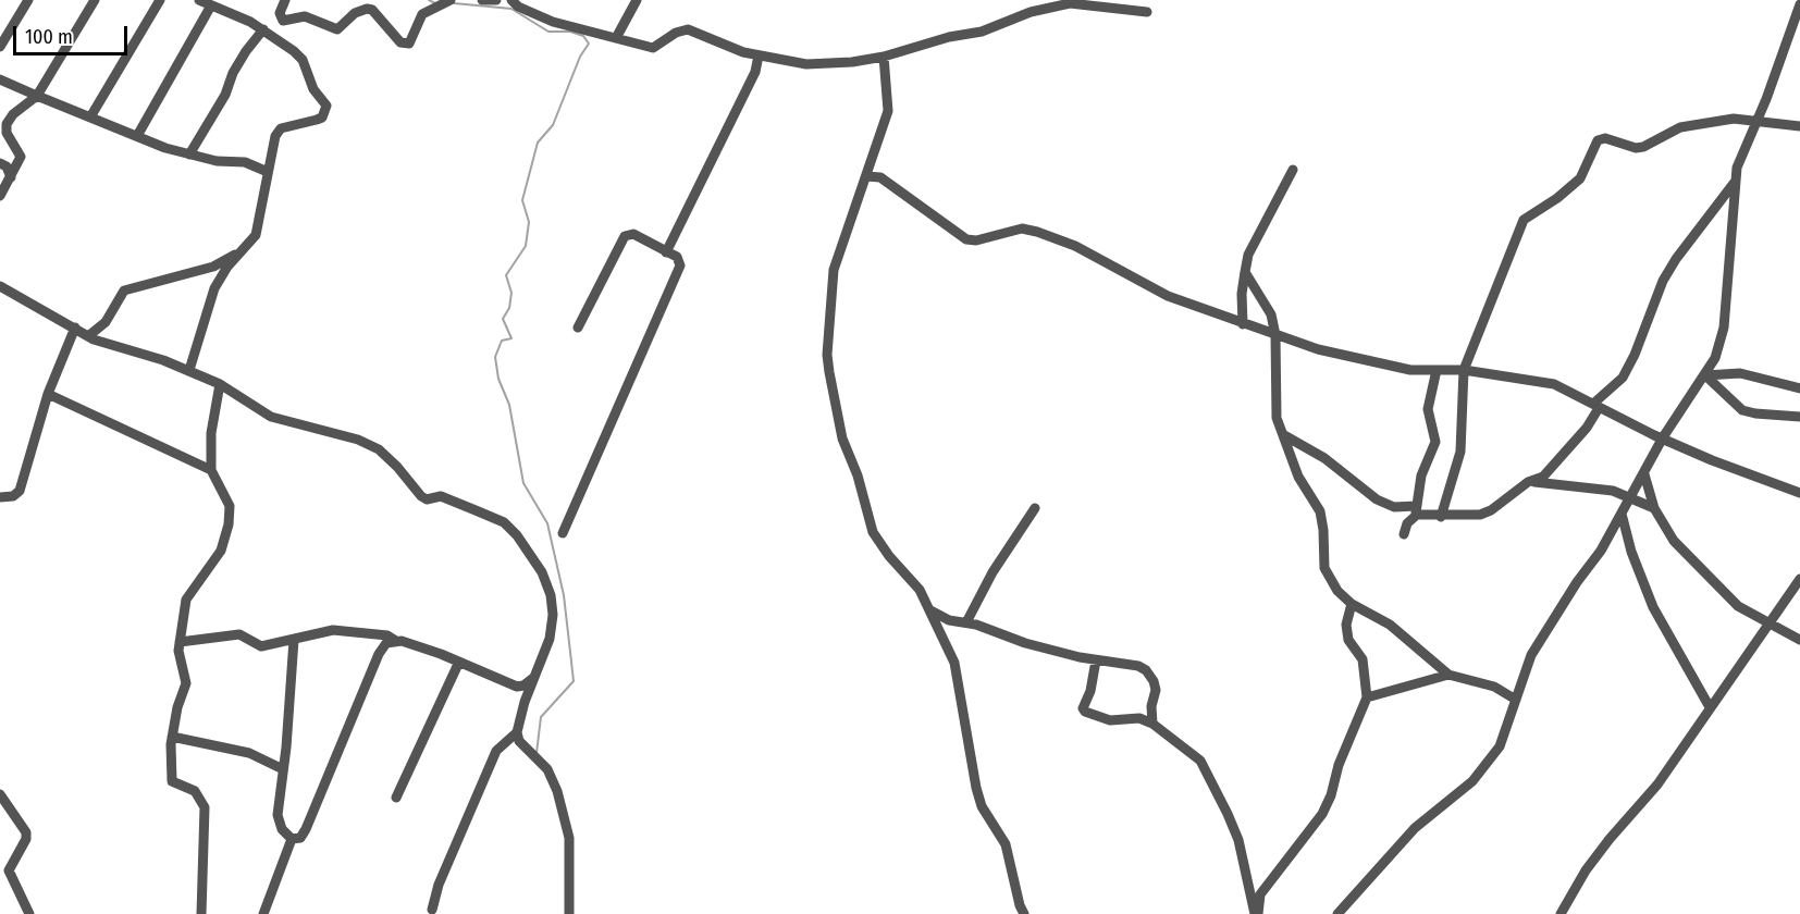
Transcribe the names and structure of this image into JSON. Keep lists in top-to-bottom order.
{
  "scale_bar": "100 m"
}
